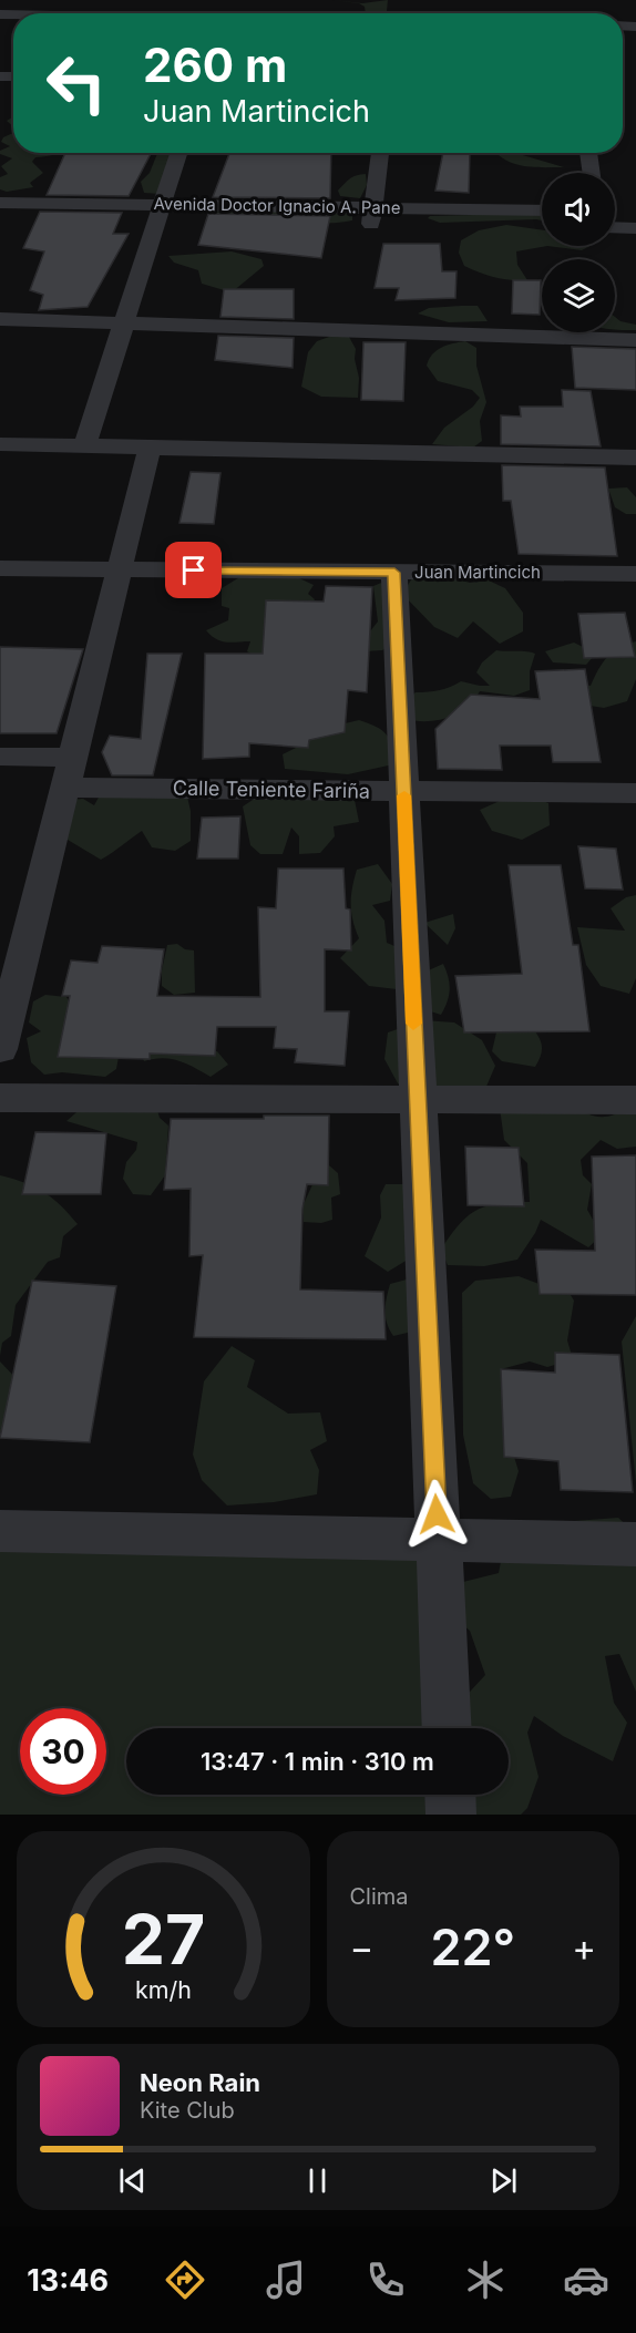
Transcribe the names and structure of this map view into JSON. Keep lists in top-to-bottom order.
{
  "streets": {
    "street": ["Avenida Doctor Ignacio A. Pane", "Juan Martincich", "Calle Teniente Fariña"]
  },
  "page": {
    "turn": ["260 m", "Juan Martincich"],
    "limit": "30",
    "trip": "13:47 · 1 min · 310 m",
    "tile": "Clima",
    "heat": ["−", "22°", "+"],
    "song": ["Neon Rain", "Kite Club"],
    "tabs": "13:46",
    "gauge": ["27", "km/h"]
  }
}
